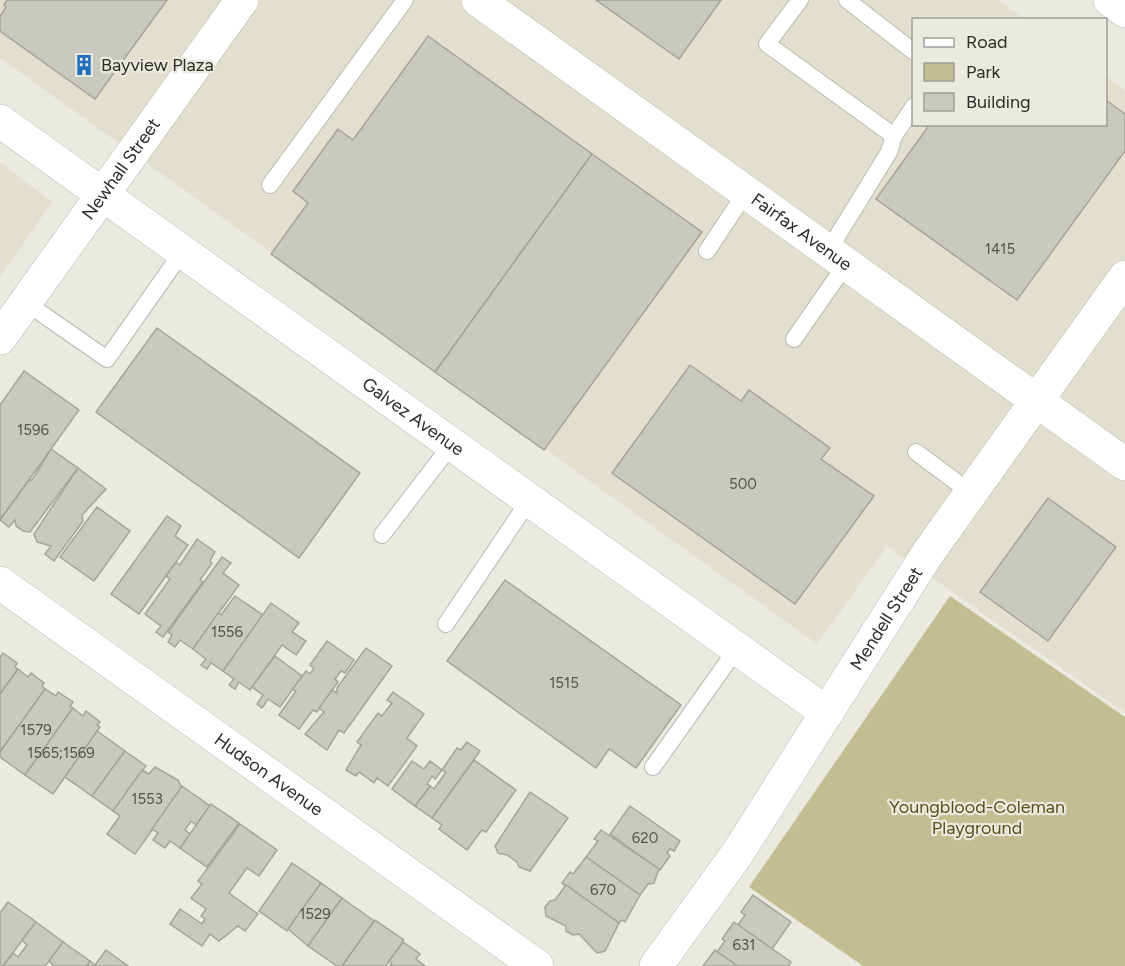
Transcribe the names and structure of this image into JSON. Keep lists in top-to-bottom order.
{
  "streets": {
    "street": [
      "Newhall Street",
      "Fairfax Avenue",
      "Galvez Avenue",
      "Mendell Street",
      "Hudson Avenue"
    ]
  },
  "crossings": [
    ["Newhall Street", "Galvez Avenue"],
    ["Fairfax Avenue", "Mendell Street"],
    ["Galvez Avenue", "Mendell Street"]
  ],
  "parks": ["Youngblood-Coleman Playground"],
  "places": {
    "building": ["Bayview Plaza"]
  },
  "house_numbers": [
    "1415",
    "1596",
    "500",
    "1556",
    "1515",
    "1579",
    "1565;1569",
    "1553",
    "620",
    "670",
    "1529",
    "631"
  ],
  "legend": ["Road", "Park", "Building"]
}
